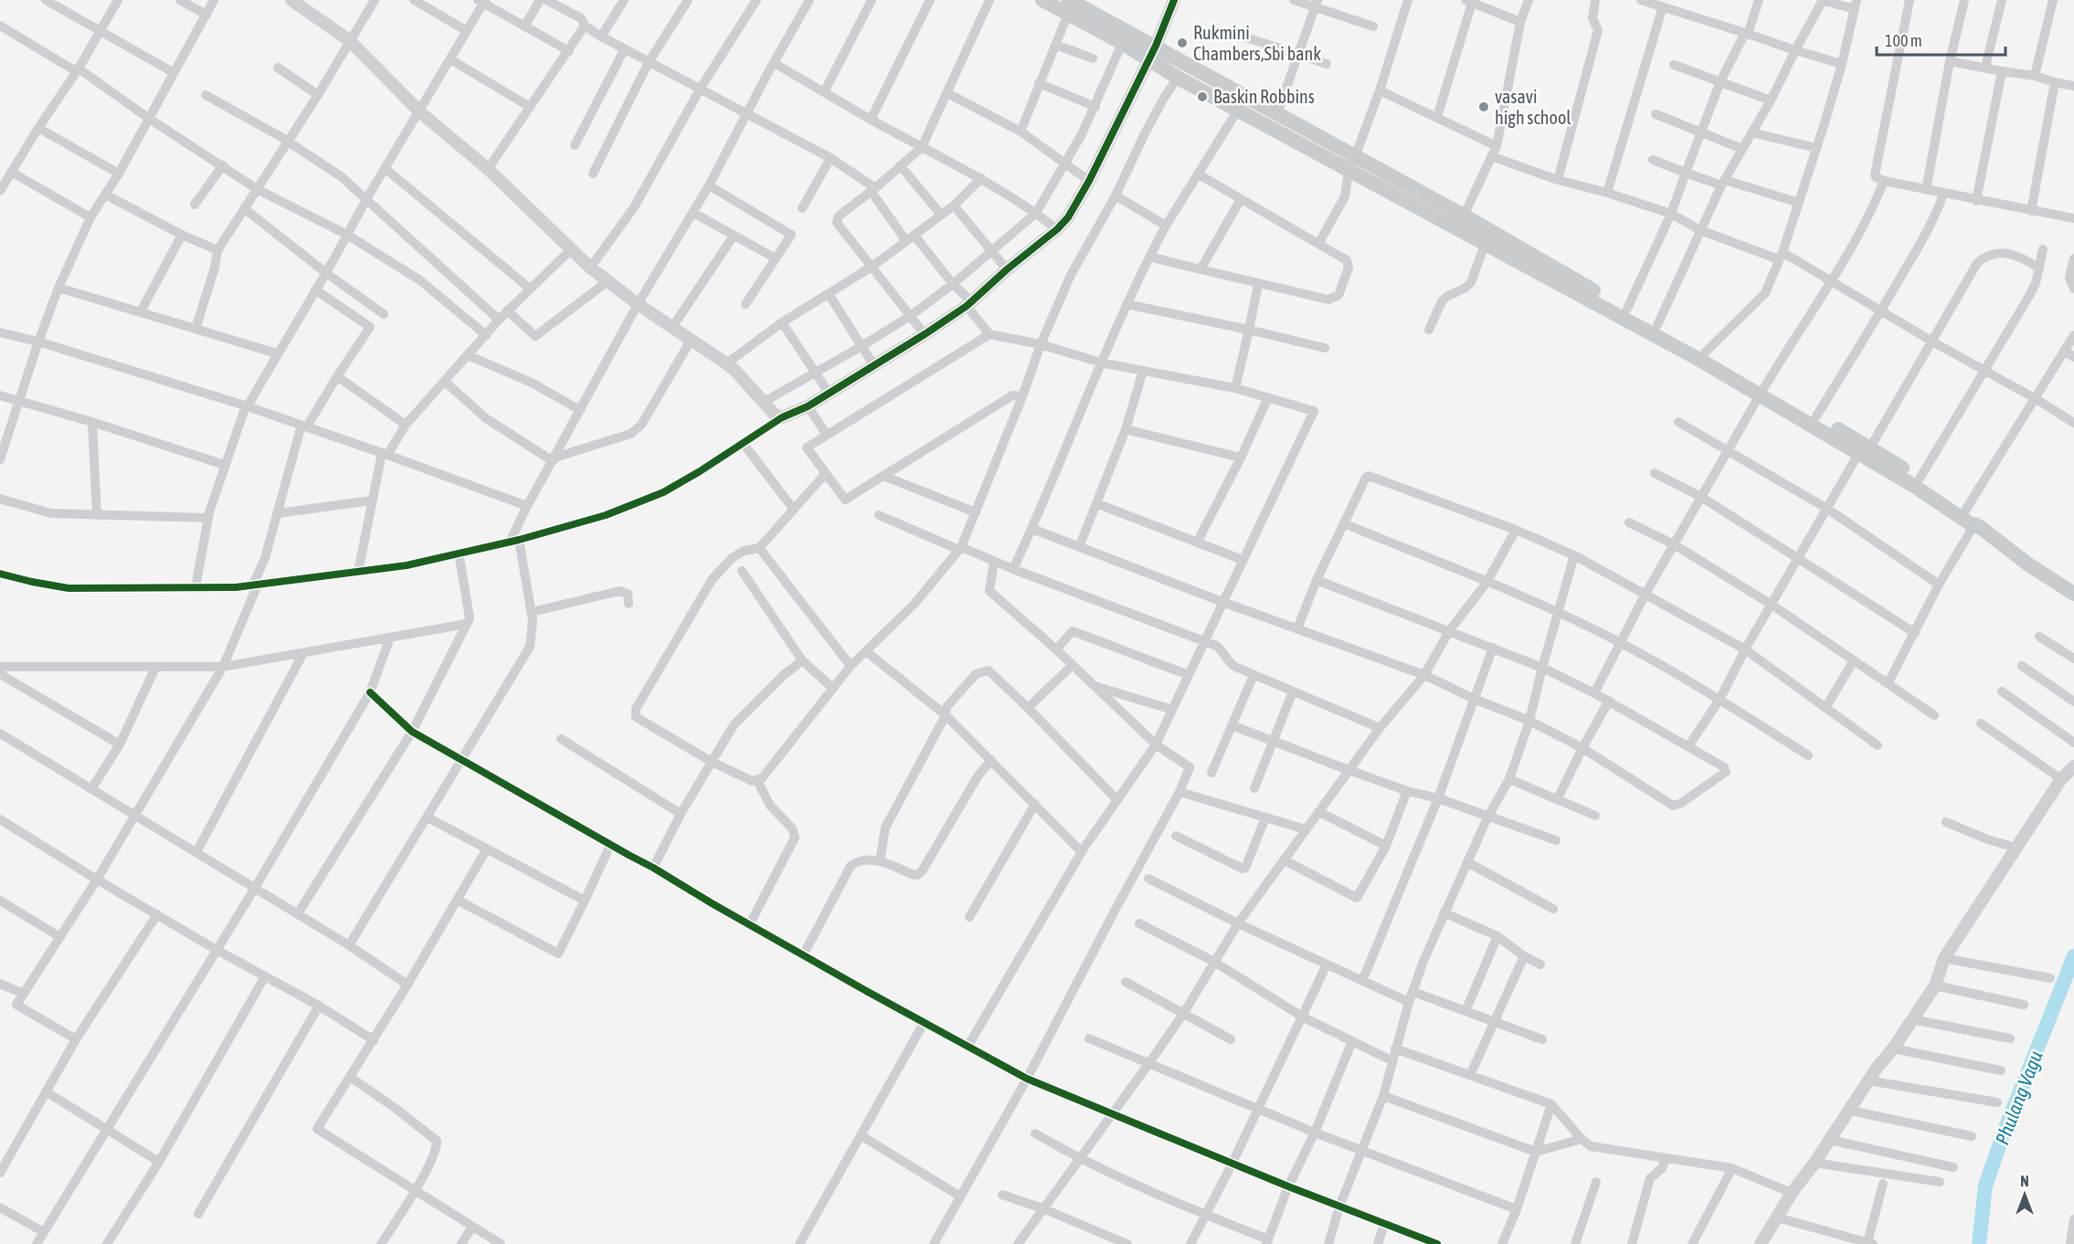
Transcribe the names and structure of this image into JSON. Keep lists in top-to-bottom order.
{
  "water": ["Phulang Vagu"],
  "places": ["Rukmini Chambers,Sbi bank", "Baskin Robbins", "vasavi high school"],
  "scale_bar": "100 m",
  "north": "top"
}
